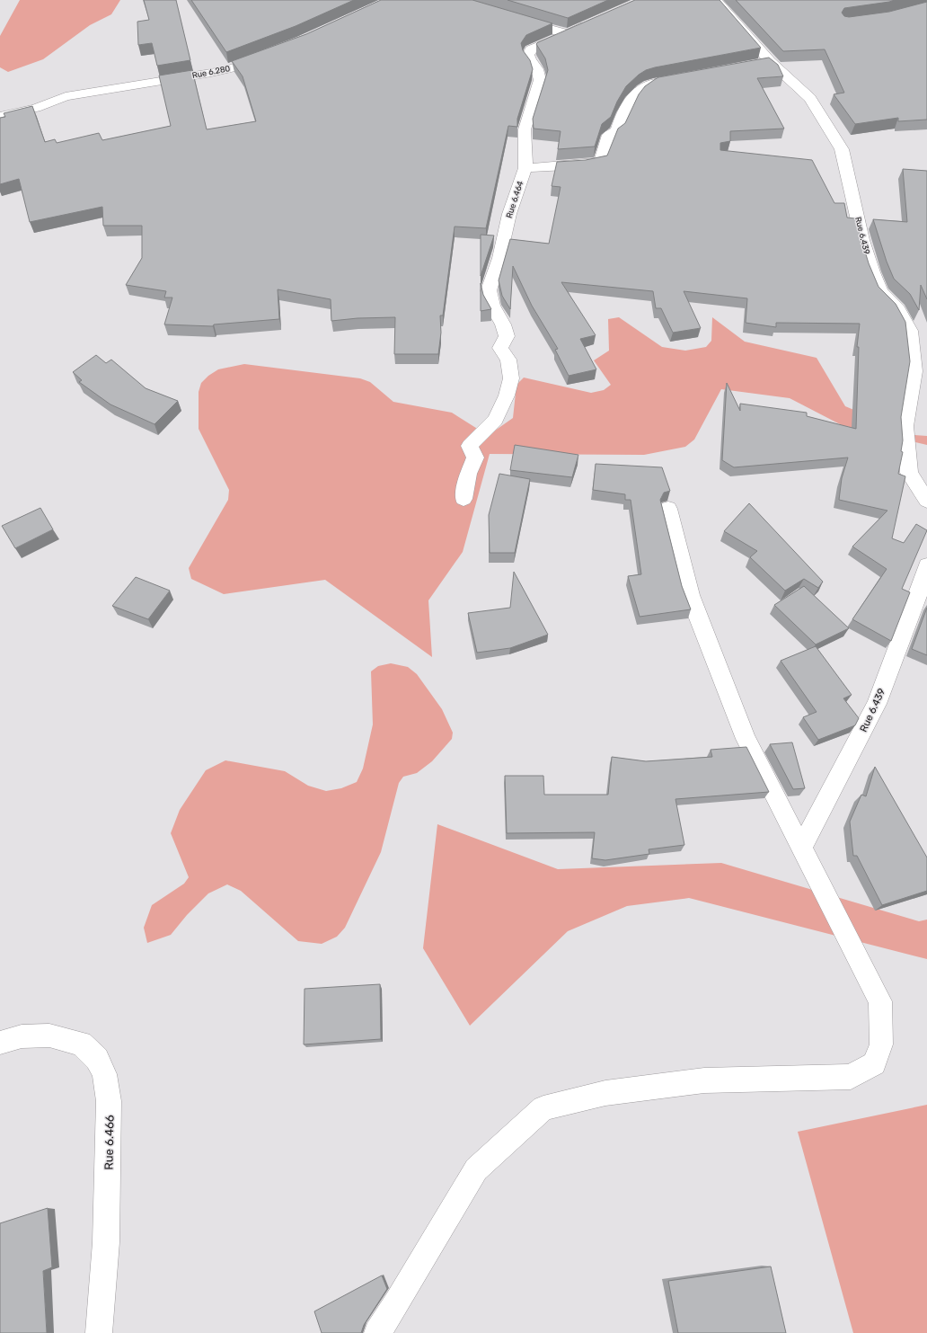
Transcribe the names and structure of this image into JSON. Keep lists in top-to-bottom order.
{
  "streets": {
    "street": [
      "Rue 6.280",
      "Rue 6.464",
      "Rue 6.439",
      "Rue 6.466"
    ]
  }
}
